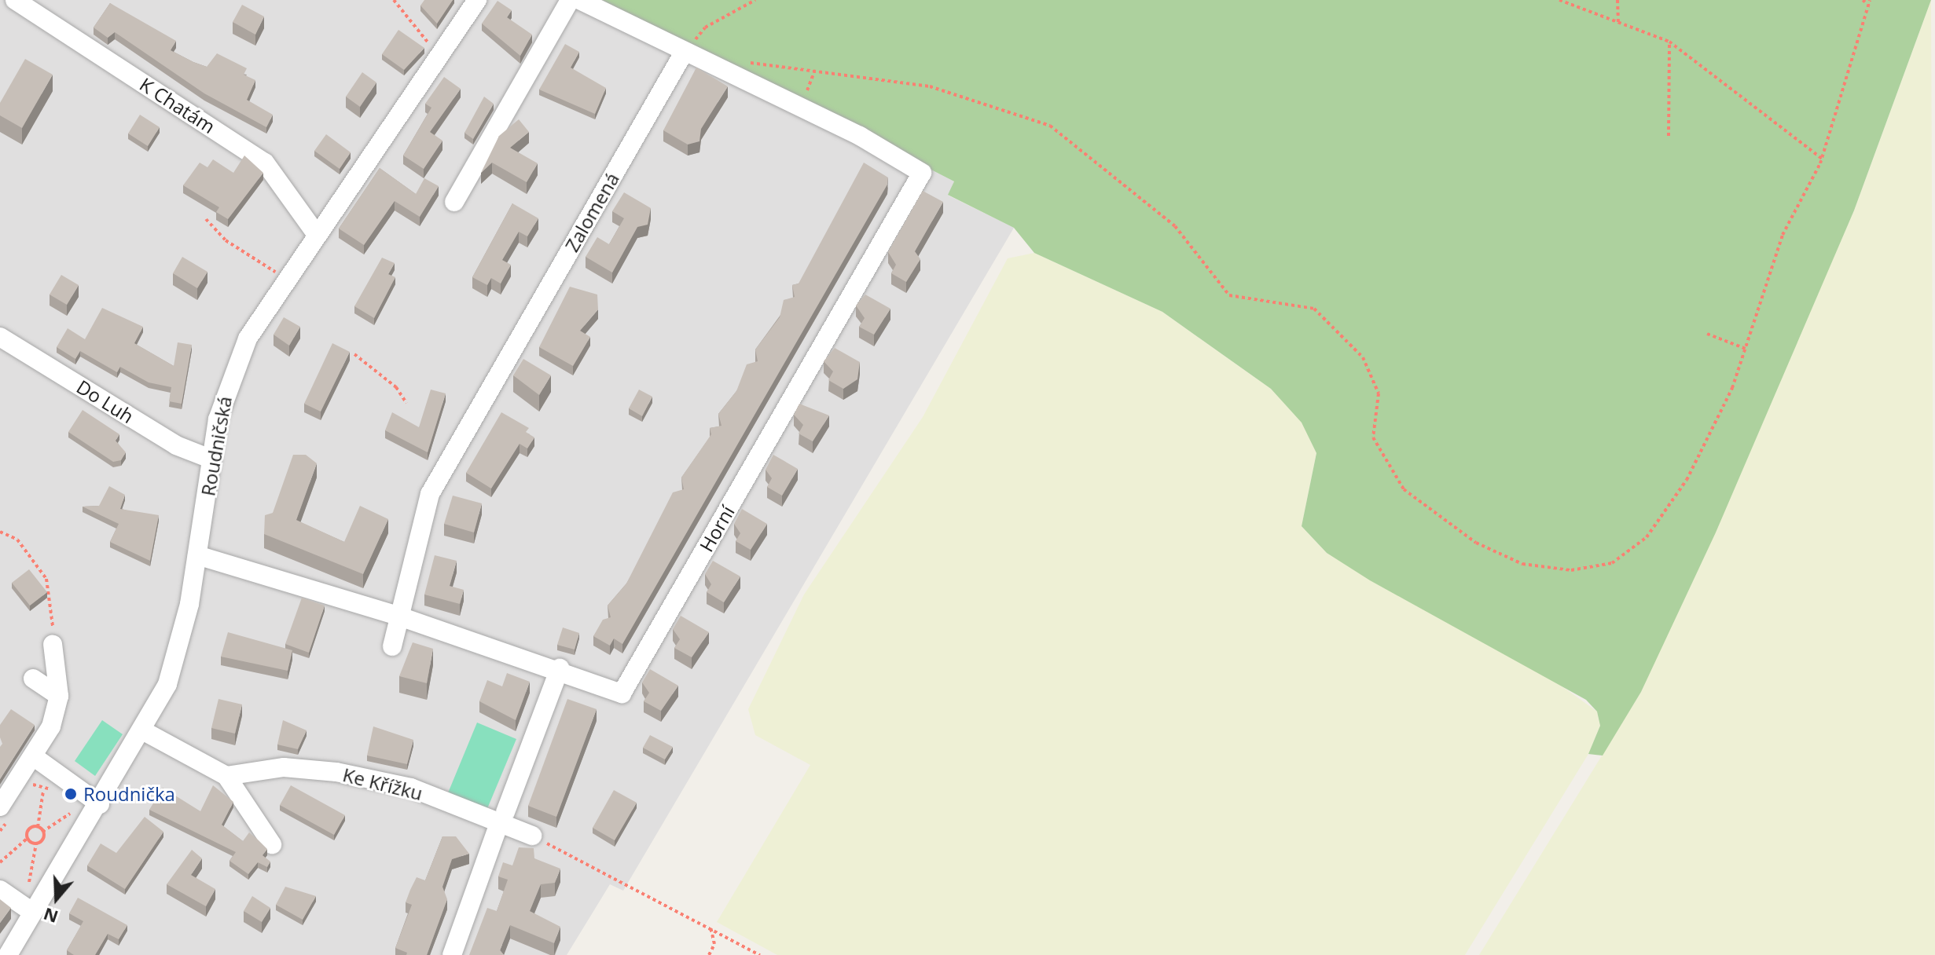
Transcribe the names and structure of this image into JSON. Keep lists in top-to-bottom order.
{
  "streets": {
    "street": [
      "K Chatám",
      "Zalomená",
      "Do Luh",
      "Roudničská",
      "Horní",
      "Ke Křížku"
    ]
  },
  "crossings": [
    ["K Chatám", "Roudničská"],
    ["Zalomená", "Horní"],
    ["Do Luh", "Roudničská"]
  ],
  "places": ["Roudnička"],
  "north": "bottom"
}
